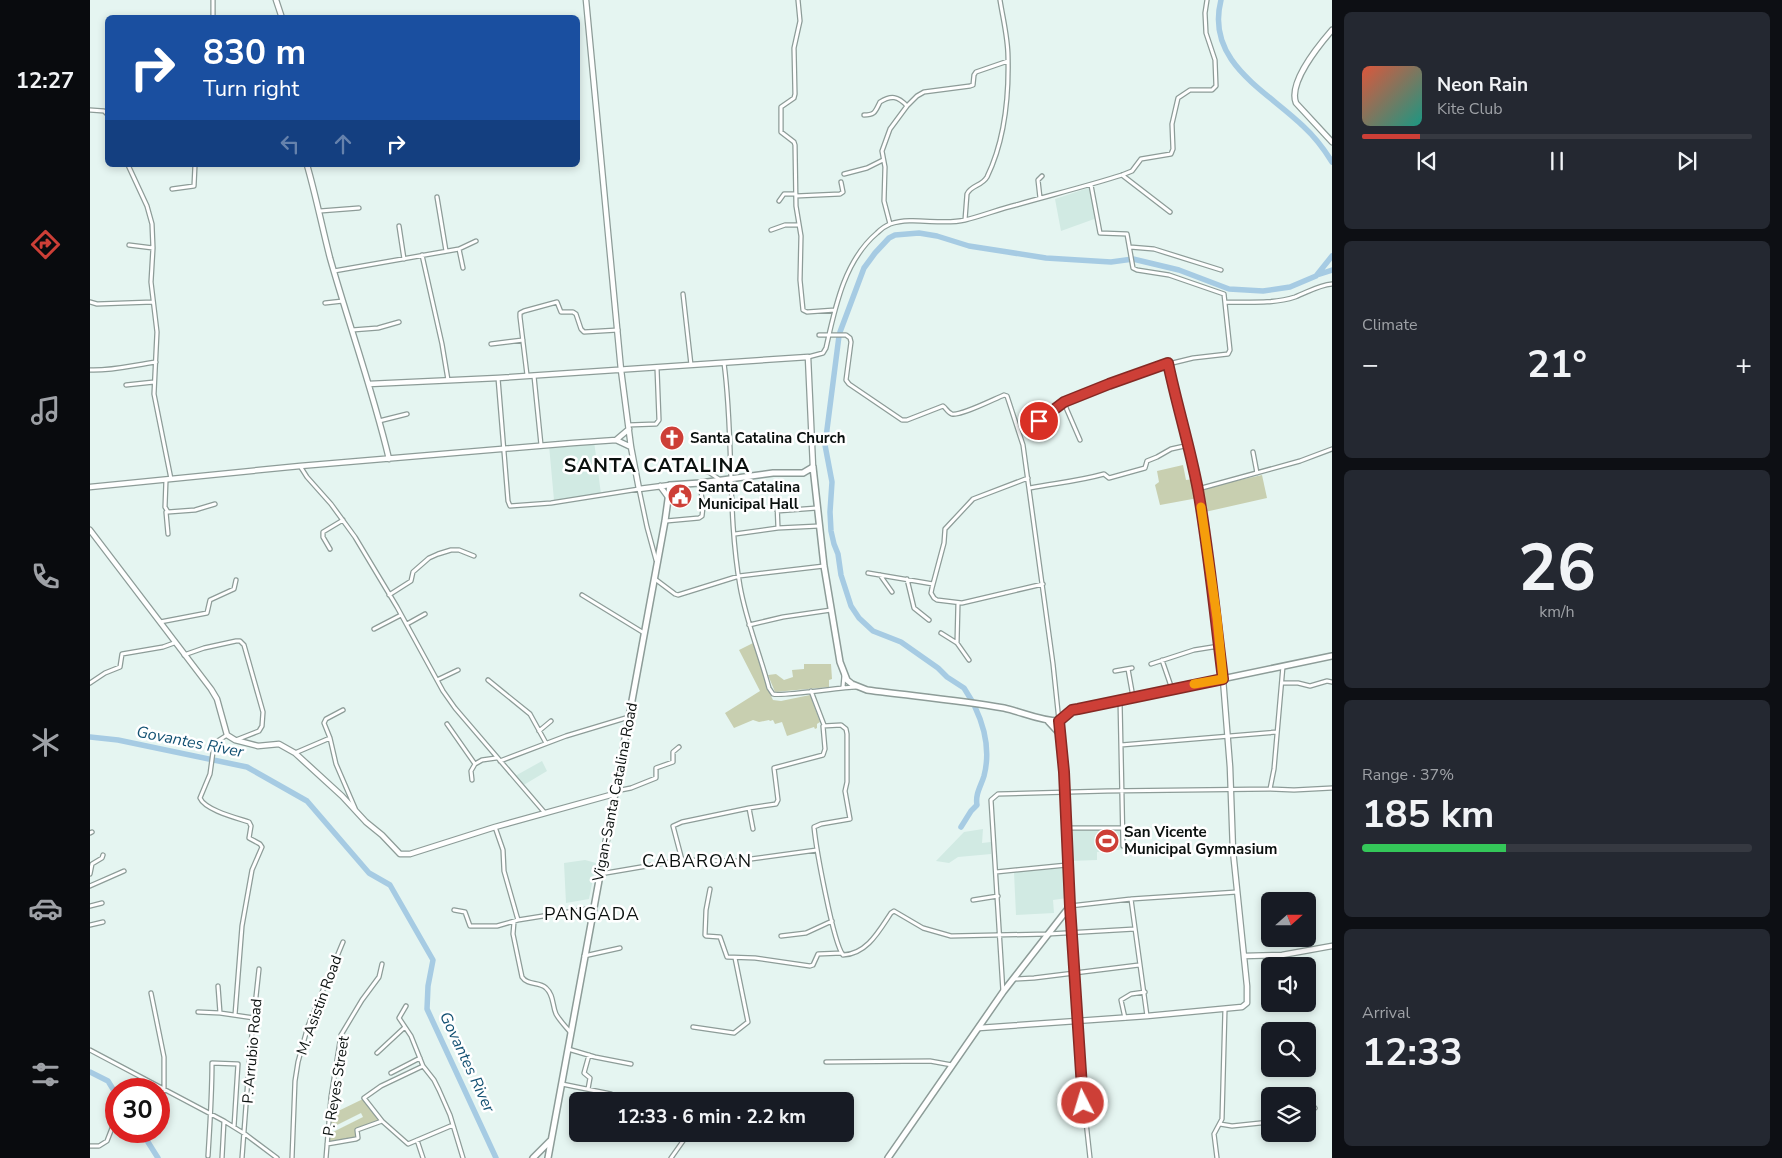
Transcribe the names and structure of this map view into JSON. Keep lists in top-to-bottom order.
{
  "streets": {
    "main road": ["Vigan-Santa Catalina Road"],
    "street": ["M. Asistin Road", "P. Arrubio Road", "P. Reyes Street"]
  },
  "districts": ["SANTA CATALINA", "CABAROAN", "PANGADA"],
  "water": ["Govantes River"],
  "places": {
    "church": ["Santa Catalina Church"],
    "public building": ["Santa Catalina Municipal Hall"],
    "sports": ["San Vicente Municipal Gymnasium"]
  },
  "north": "right",
  "page": {
    "tabs": "12:27",
    "turn": ["830 m", "Turn right"],
    "song": ["Neon Rain", "Kite Club"],
    "tile": [
      "Climate",
      ["26", "km/h"],
      ["Range · 37%", "185 km"],
      ["Arrival", "12:33"]
    ],
    "heat": ["−", "21°", "+"],
    "limit": "30",
    "trip": "12:33 · 6 min · 2.2 km"
  }
}
